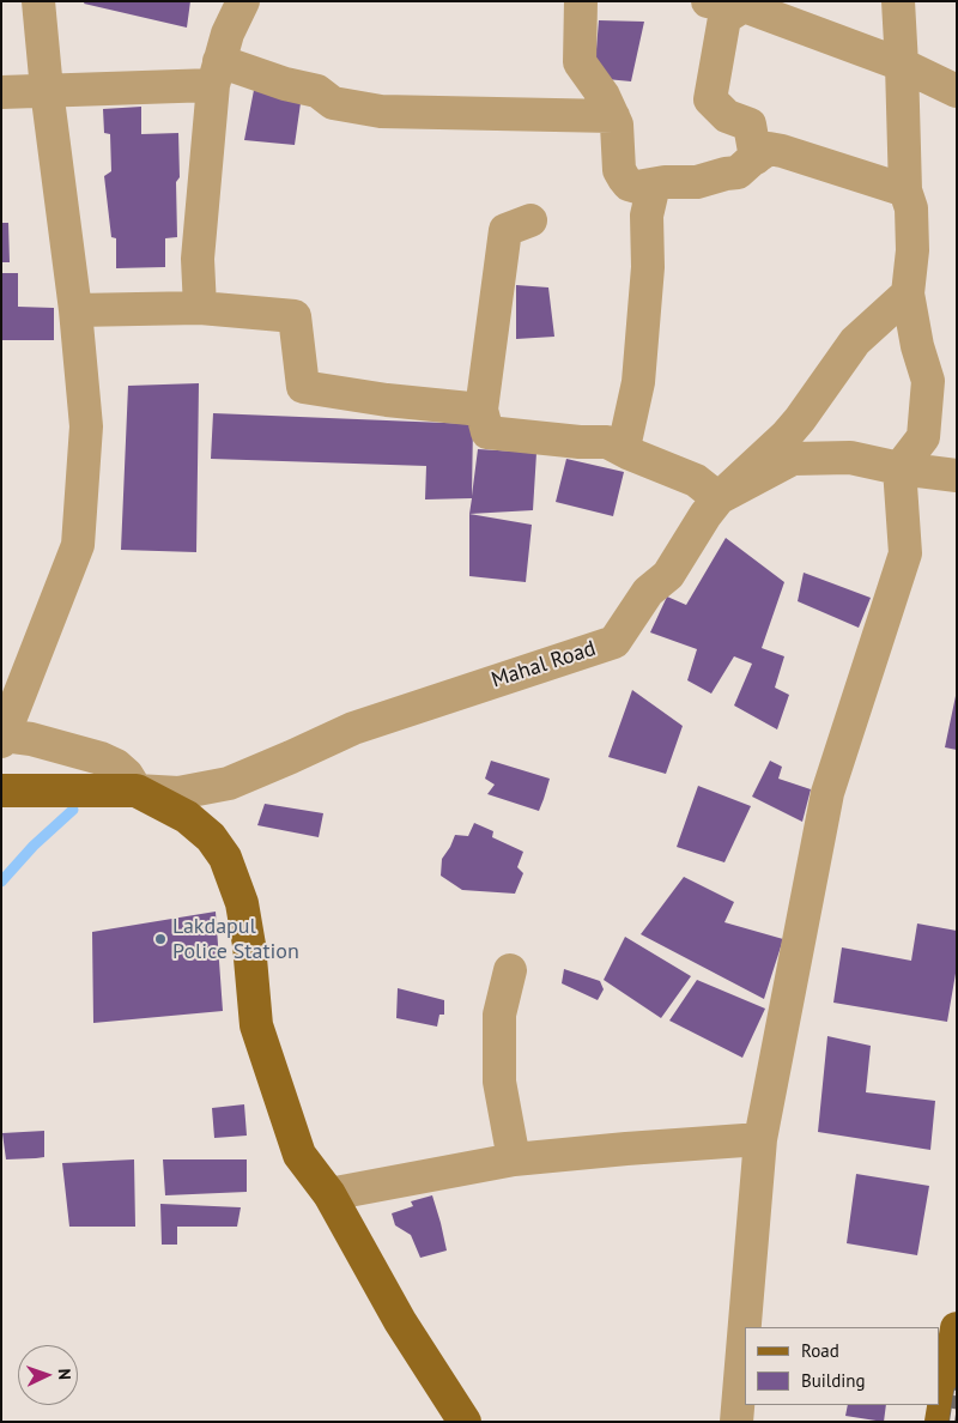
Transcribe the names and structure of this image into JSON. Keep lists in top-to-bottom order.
{
  "streets": {
    "street": ["Mahal Road"]
  },
  "places": ["Lakdapul Police Station"],
  "legend": ["Road", "Building"],
  "north": "right"
}
